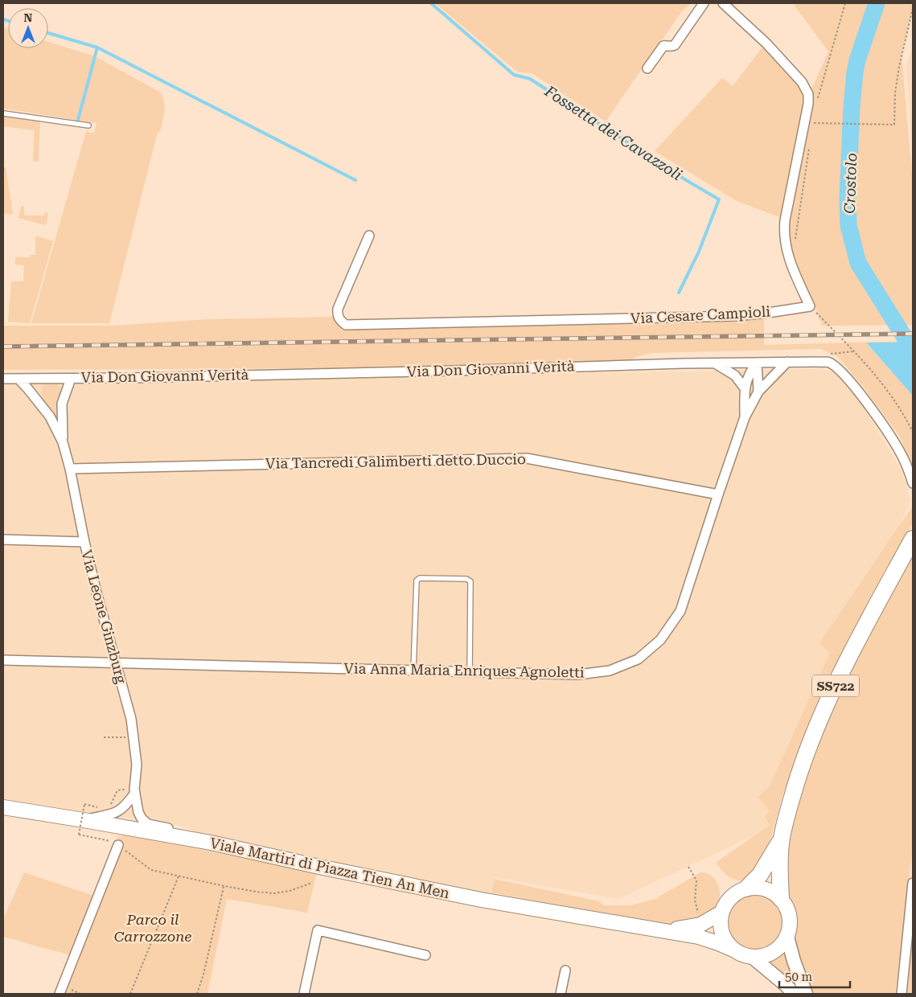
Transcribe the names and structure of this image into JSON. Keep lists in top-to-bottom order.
{
  "streets": {
    "highway": ["SS722", "Viale Martiri di Piazza Tien An Men"],
    "street": [
      "Via Cesare Campioli",
      "Via Don Giovanni Verità",
      "Via Tancredi Galimberti detto Duccio",
      "Via Leone Ginzburg",
      "Via Anna Maria Enriques Agnoletti"
    ]
  },
  "crossings": [
    ["Via Don Giovanni Verità", "Via Leone Ginzburg"],
    ["Via Don Giovanni Verità", "Via Anna Maria Enriques Agnoletti"],
    ["Via Tancredi Galimberti detto Duccio", "Via Leone Ginzburg"],
    ["Via Tancredi Galimberti detto Duccio", "Via Anna Maria Enriques Agnoletti"],
    ["Via Leone Ginzburg", "Via Anna Maria Enriques Agnoletti"],
    ["Via Leone Ginzburg", "Viale Martiri di Piazza Tien An Men"]
  ],
  "water": ["Fossetta dei Cavazzoli", "Crostolo"],
  "parks": ["Parco il Carrozzone"],
  "scale_bar": "50 m",
  "north": "top"
}
